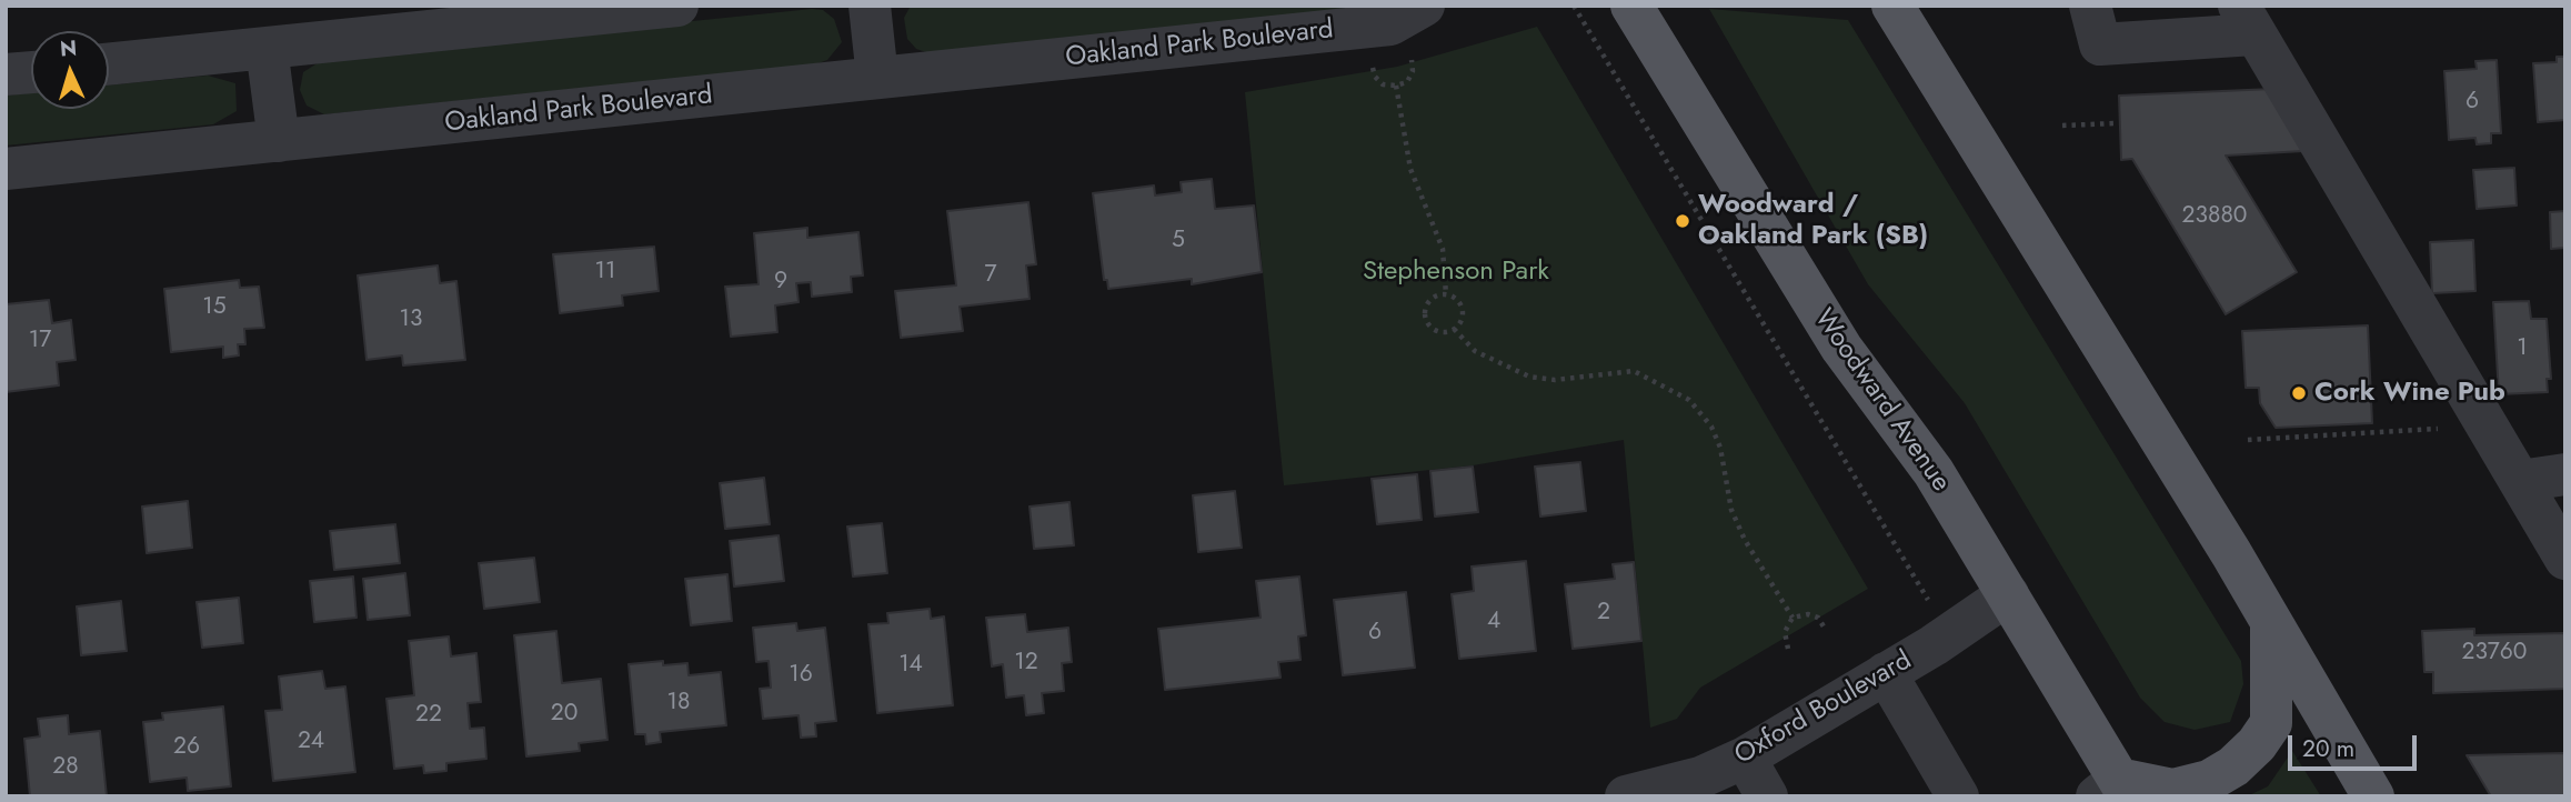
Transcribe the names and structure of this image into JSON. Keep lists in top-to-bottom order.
{
  "streets": {
    "main road": ["Woodward Avenue"],
    "street": ["Oakland Park Boulevard", "Oxford Boulevard"]
  },
  "crossings": [
    ["Woodward Avenue", "Oxford Boulevard"]
  ],
  "parks": ["Stephenson Park"],
  "places": ["Woodward / Oakland Park (SB)", "Cork Wine Pub"],
  "house_numbers": [
    "6",
    "23880",
    "5",
    "11",
    "7",
    "9",
    "15",
    "13",
    "17",
    "1",
    "2",
    "4",
    "6",
    "23760",
    "12",
    "14",
    "16",
    "18",
    "20",
    "22",
    "24",
    "26",
    "28"
  ],
  "scale_bar": "20 m",
  "north": "top"
}
